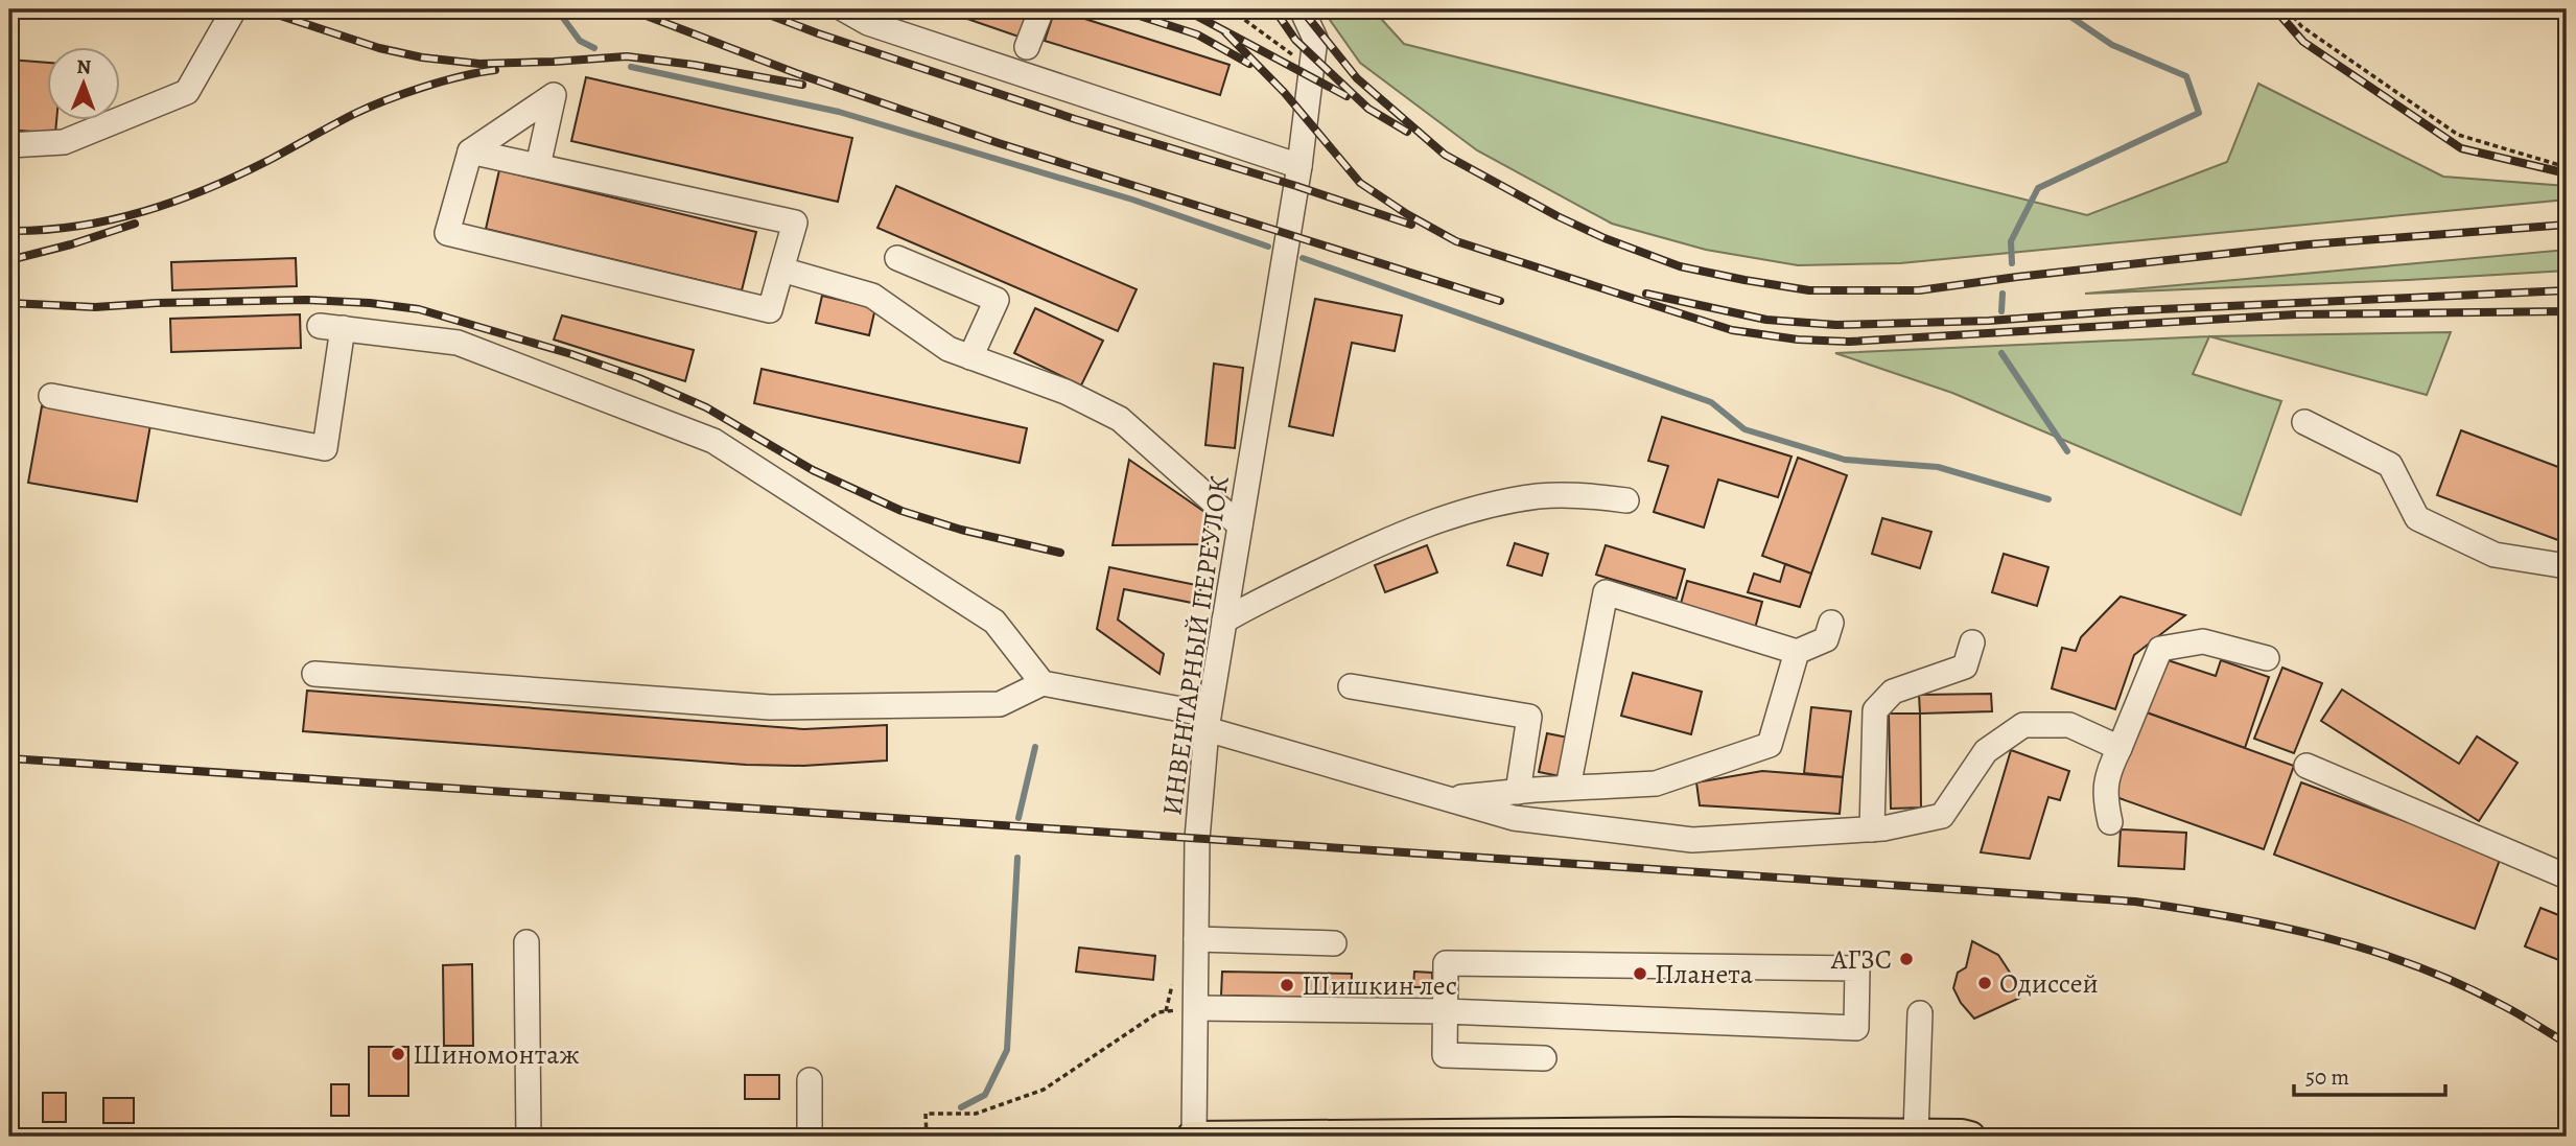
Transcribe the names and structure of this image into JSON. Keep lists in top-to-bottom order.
{
  "streets": {
    "street": ["ИНВЕНТАРНЫЙ ПЕРЕУЛОК"]
  },
  "places": [
    "АГЗС",
    "Планета",
    "Одиссей",
    "Шишкин лес",
    "Шиномонтаж"
  ],
  "scale_bar": "50 m",
  "north": "top"
}
